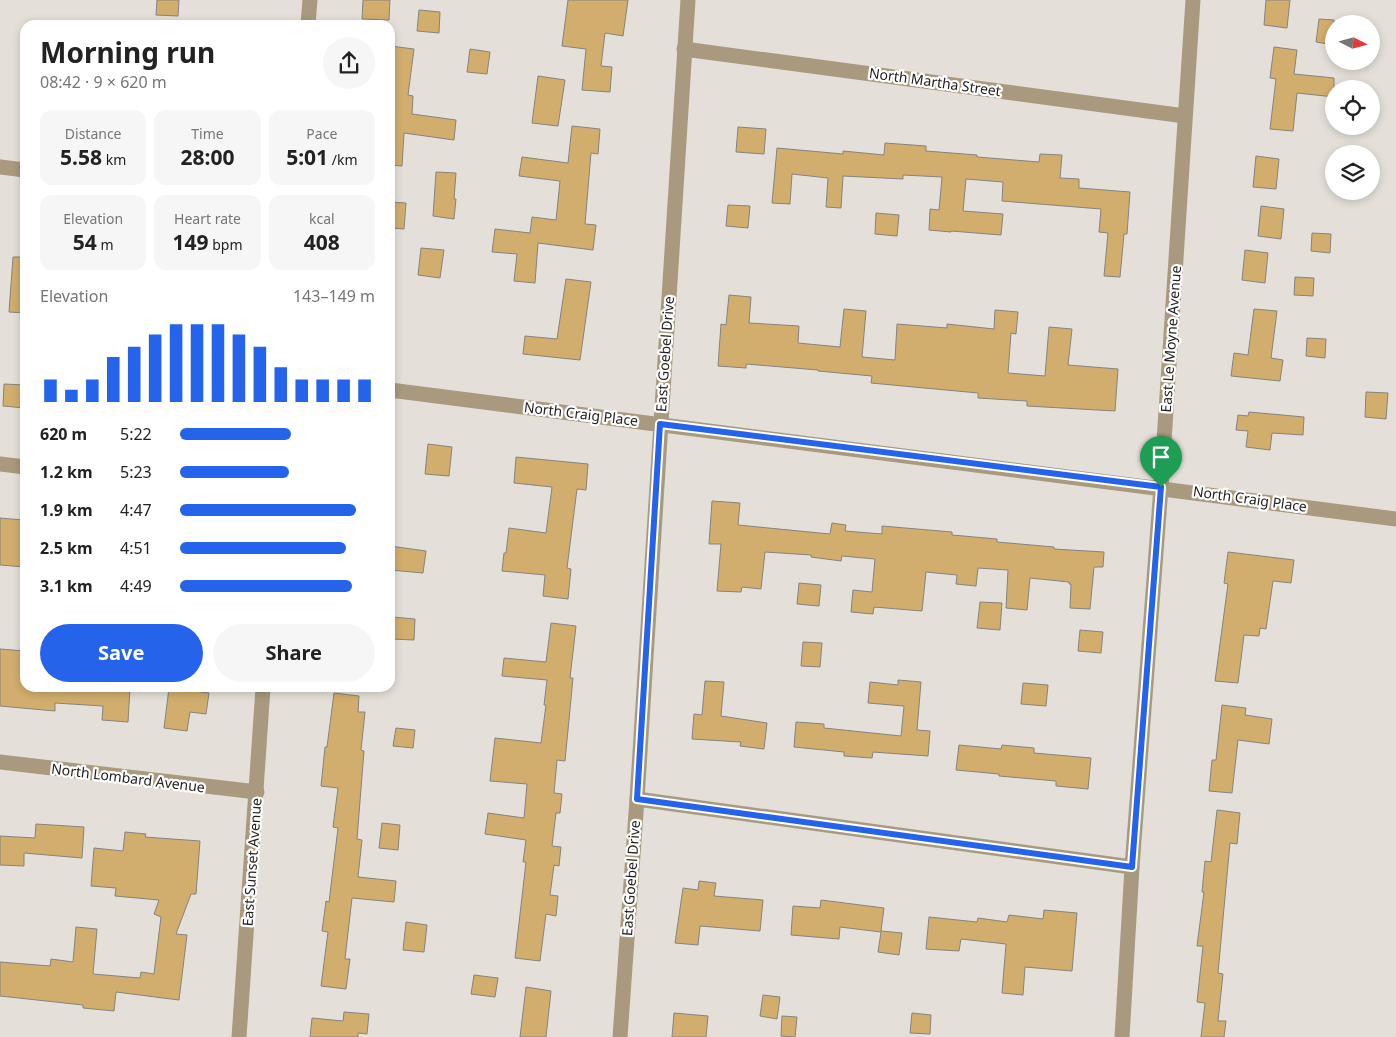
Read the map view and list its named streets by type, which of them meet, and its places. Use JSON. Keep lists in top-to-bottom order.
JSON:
{
  "streets": {
    "street": [
      "North Martha Street",
      "East Le Moyne Avenue",
      "East Goebel Drive",
      "North Craig Place",
      "North Lombard Avenue",
      "East Sunset Avenue"
    ]
  },
  "crossings": [
    ["North Martha Street", "East Le Moyne Avenue"],
    ["North Martha Street", "East Goebel Drive"],
    ["East Le Moyne Avenue", "North Craig Place"],
    ["East Goebel Drive", "North Craig Place"],
    ["North Lombard Avenue", "East Sunset Avenue"]
  ],
  "north": "right",
  "page": {
    "heading": ["Morning run", "08:42 · 9 × 620 m"],
    "stats": [
      ["Distance", "5.58 km"],
      ["Time", "28:00"],
      ["Pace", "5:01 /km"],
      ["Elevation", "54 m"],
      ["Heart rate", "149 bpm"],
      ["kcal", "408"]
    ],
    "chart": ["Elevation", "143–149 m"],
    "list": [
      {
        "name": "620 m",
        "note": "5:22"
      },
      {
        "name": "1.2 km",
        "note": "5:23"
      },
      {
        "name": "1.9 km",
        "note": "4:47"
      },
      {
        "name": "2.5 km",
        "note": "4:51"
      },
      {
        "name": "3.1 km",
        "note": "4:49"
      }
    ],
    "buttons": ["Save", "Share"]
  }
}
